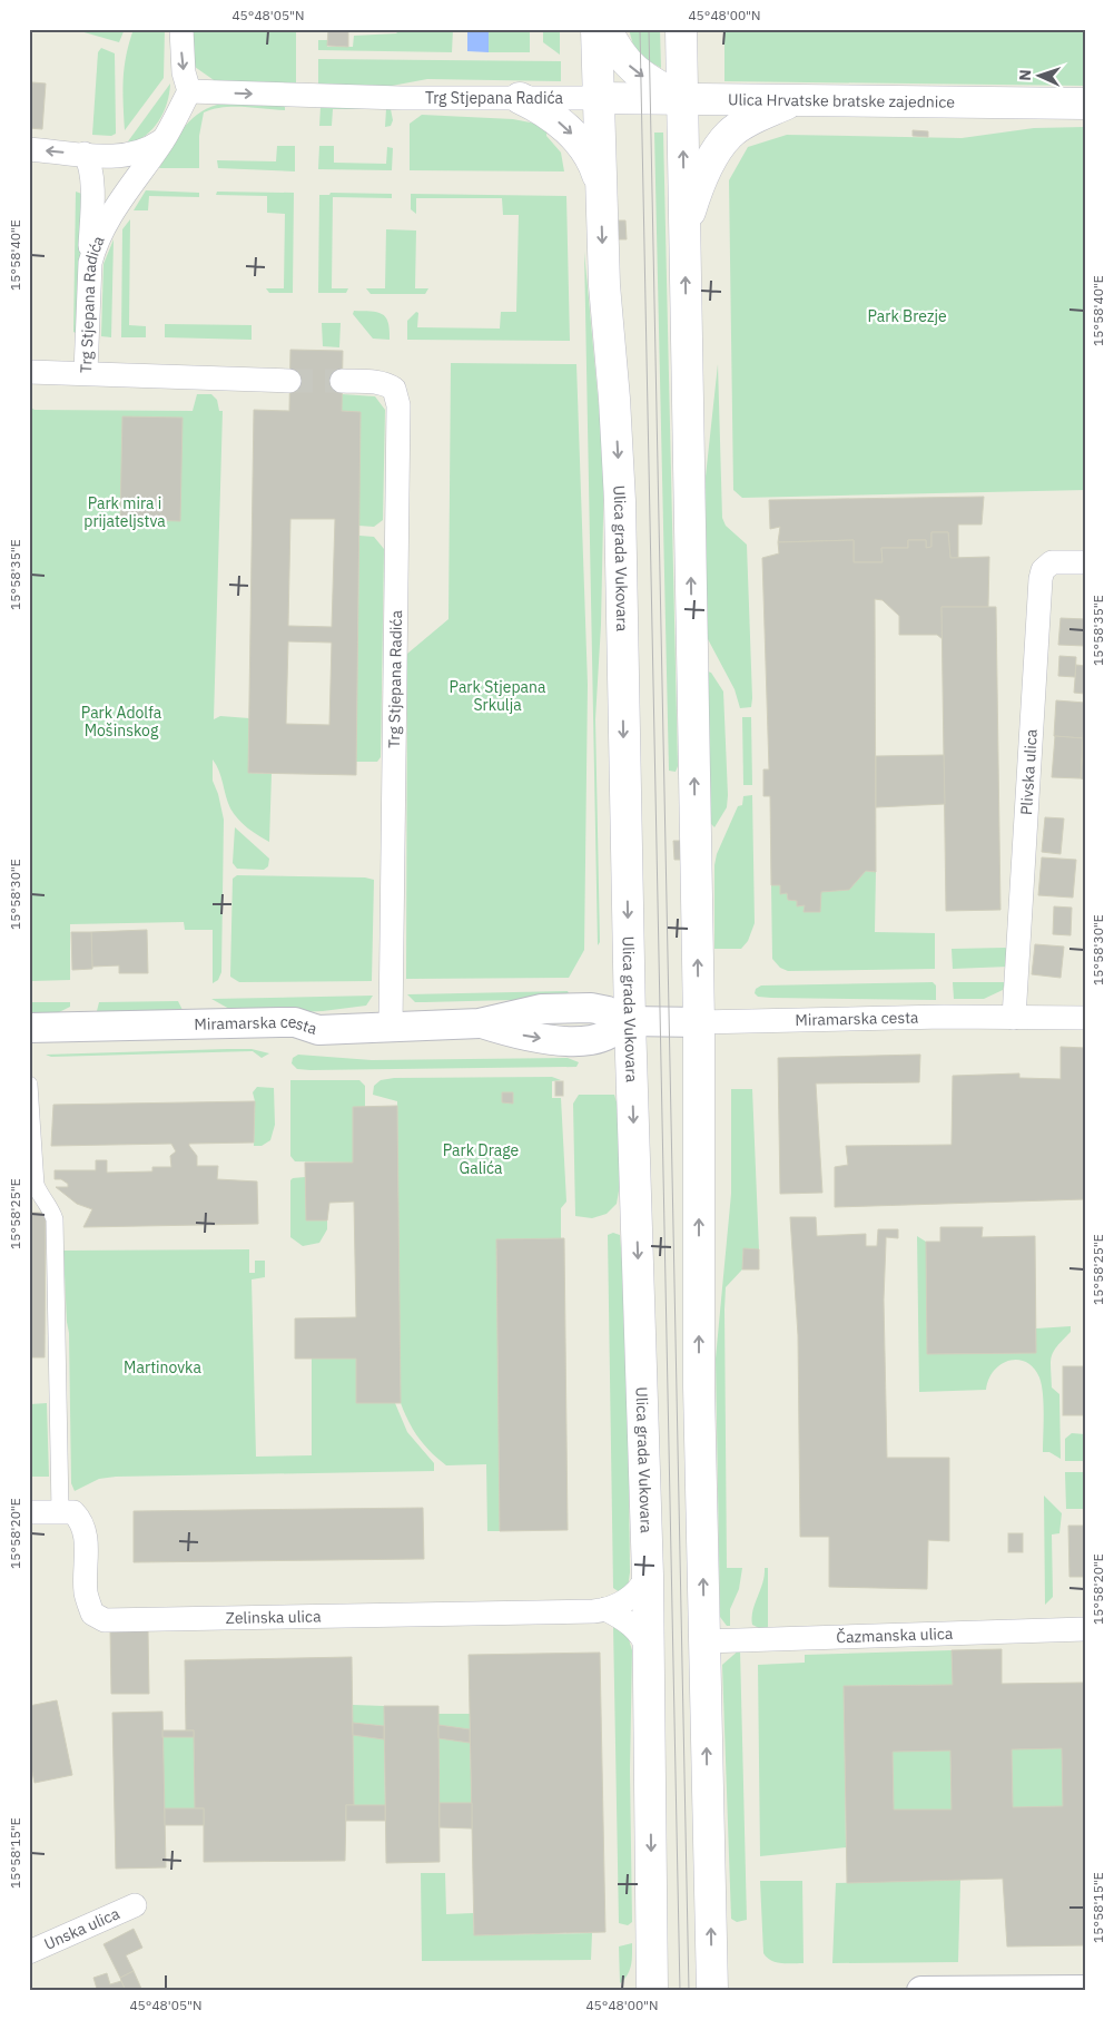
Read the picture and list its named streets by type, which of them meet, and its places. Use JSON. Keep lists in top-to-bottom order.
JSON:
{
  "streets": {
    "main road": ["Ulica Hrvatske bratske zajednice", "Ulica grada Vukovara"],
    "street": [
      "Trg Stjepana Radića",
      "Plivska ulica",
      "Miramarska cesta",
      "Zelinska ulica",
      "Čazmanska ulica",
      "Unska ulica"
    ]
  },
  "crossings": [
    ["Trg Stjepana Radića", "Ulica Hrvatske bratske zajednice"],
    ["Trg Stjepana Radića", "Ulica grada Vukovara"],
    ["Trg Stjepana Radića", "Miramarska cesta"],
    ["Ulica Hrvatske bratske zajednice", "Ulica grada Vukovara"],
    ["Ulica grada Vukovara", "Miramarska cesta"],
    ["Ulica grada Vukovara", "Zelinska ulica"],
    ["Plivska ulica", "Miramarska cesta"]
  ],
  "parks": [
    "Park Brezje",
    "Park mira i prijateljstva",
    "Park Stjepana Srkulja",
    "Park Adolfa Mošinskog",
    "Park Drage Galića",
    "Martinovka"
  ],
  "north": "left",
  "coordinates": [
    "45°48'05\"N",
    "45°48'00\"N",
    "15°58'40\"E",
    "15°58'35\"E",
    "15°58'30\"E",
    "15°58'25\"E",
    "15°58'20\"E",
    "15°58'15\"E"
  ]
}
